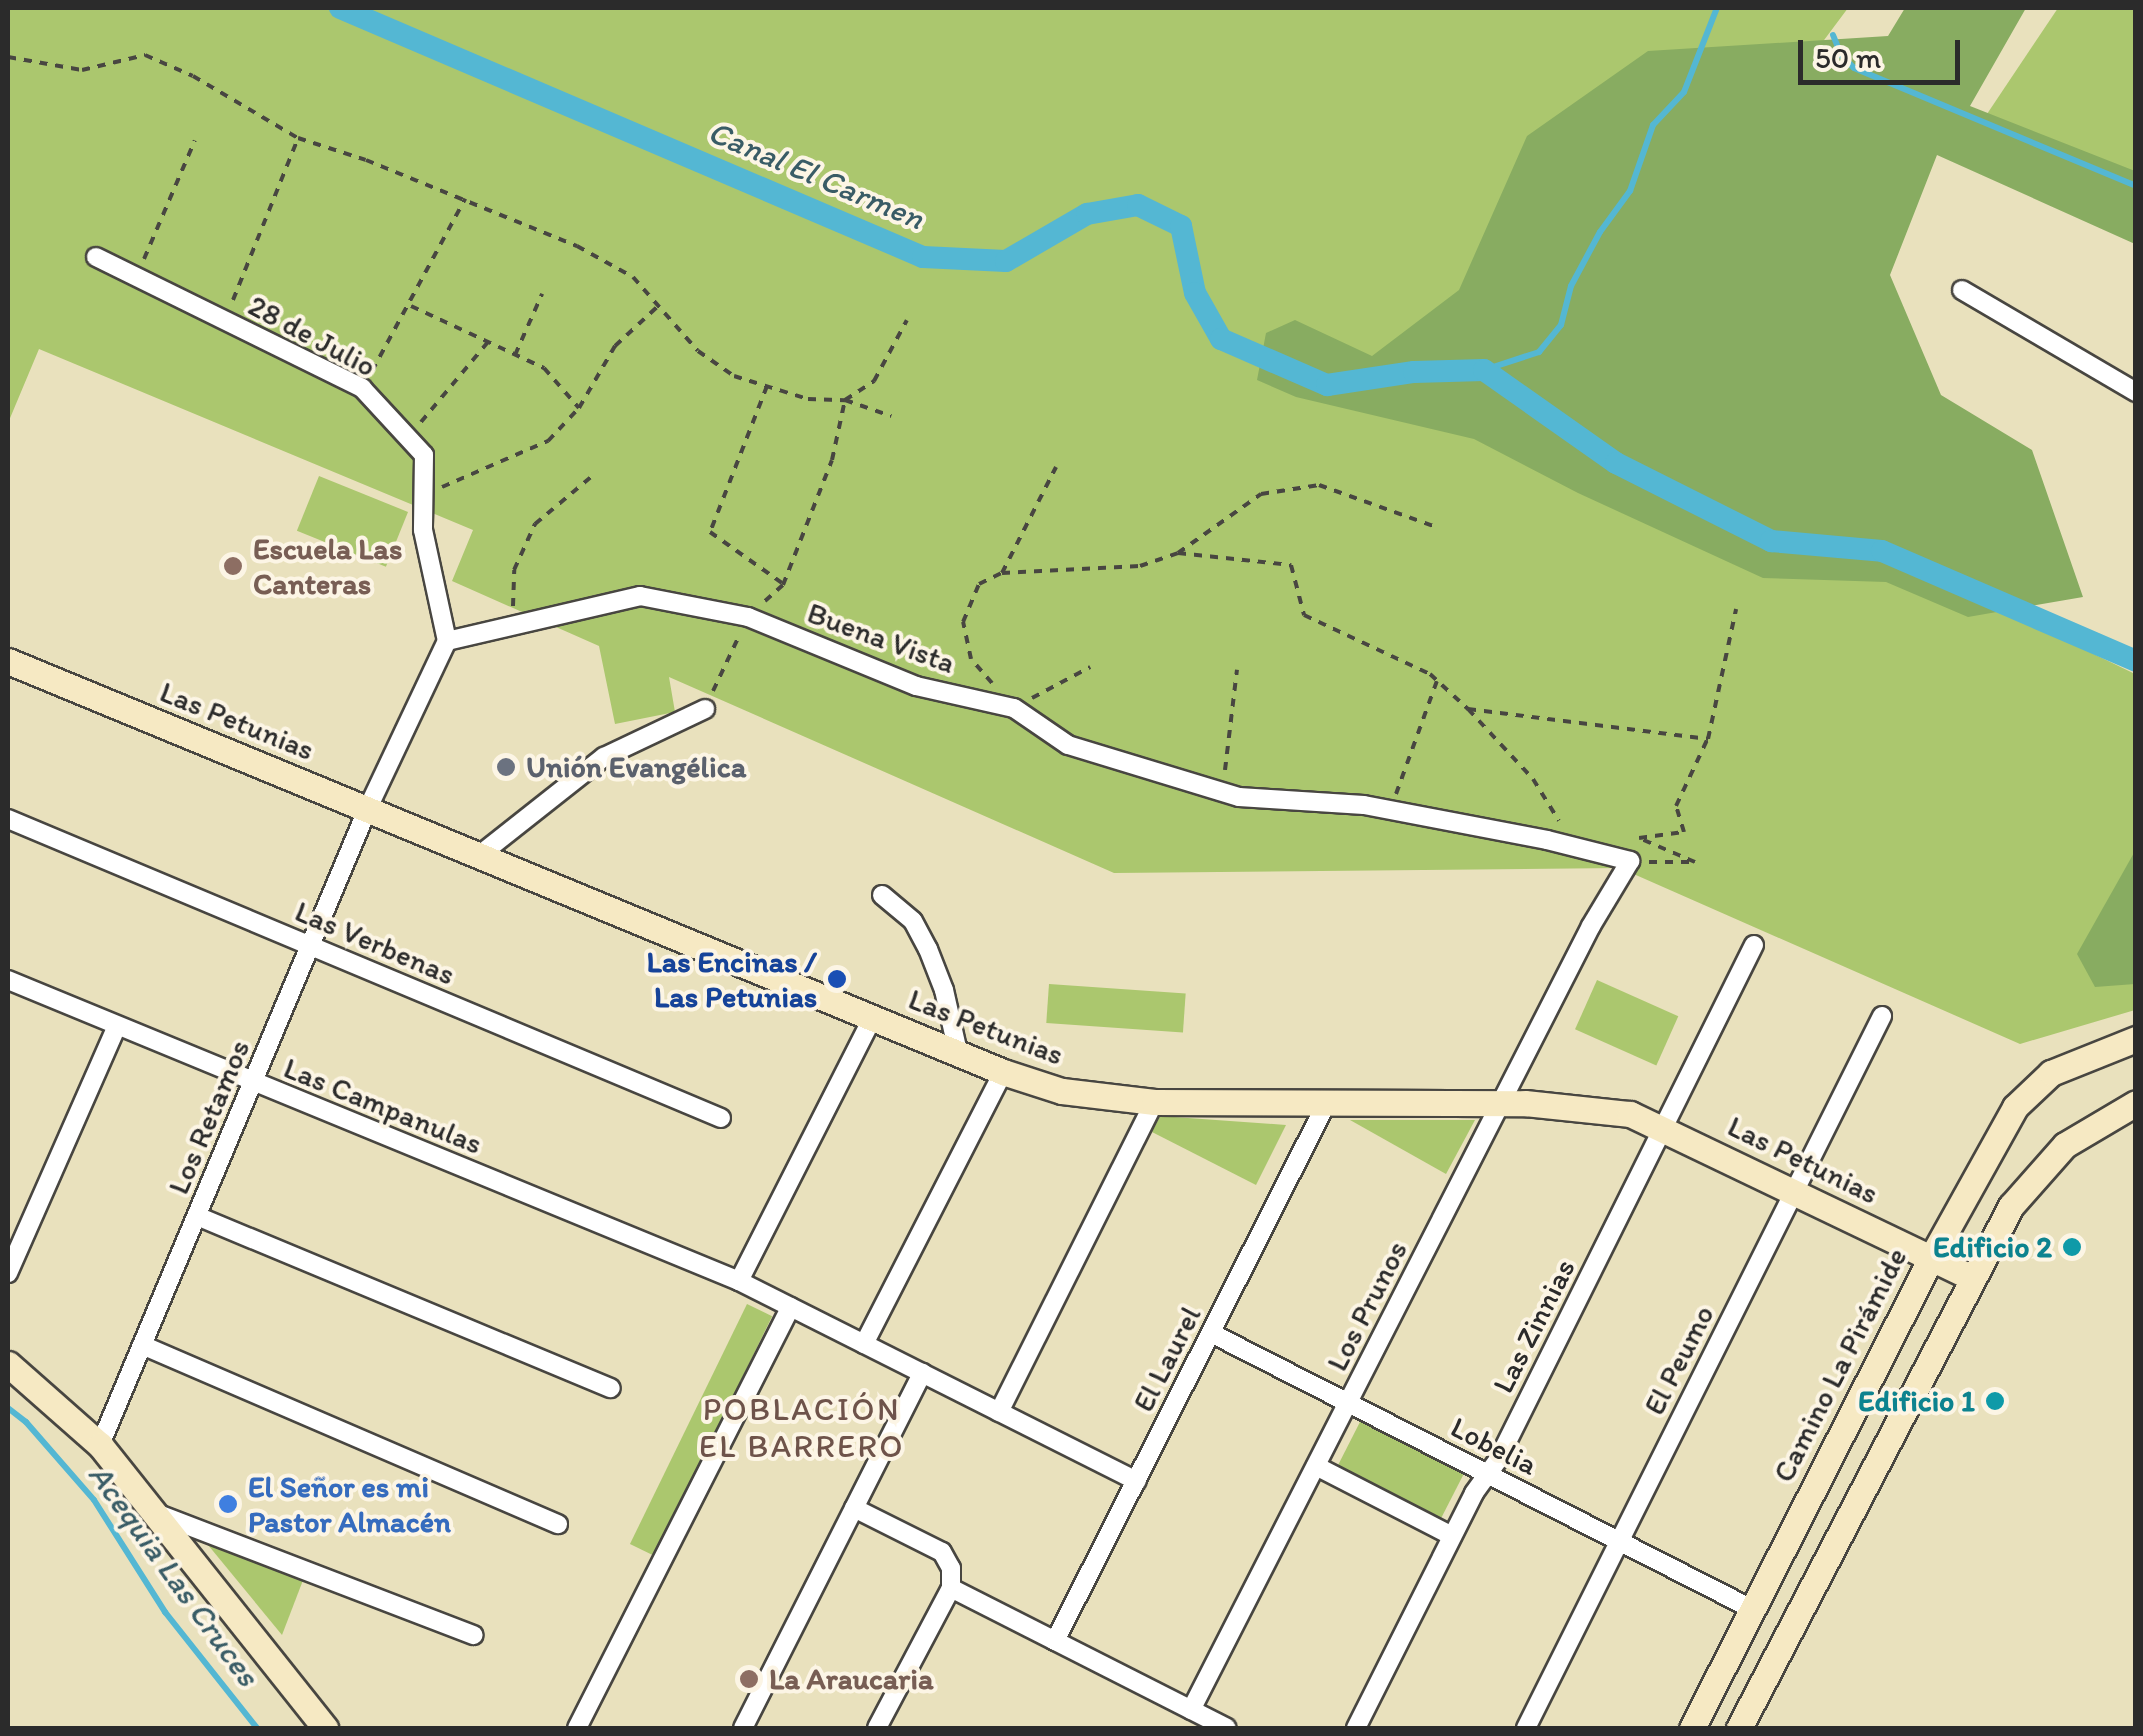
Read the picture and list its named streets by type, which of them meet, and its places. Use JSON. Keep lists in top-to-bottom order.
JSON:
{
  "streets": {
    "street": [
      "28 de Julio",
      "Buena Vista",
      "Las Petunias",
      "Las Verbenas",
      "Las Campanulas",
      "Los Retamos",
      "Los Prunos",
      "Las Zinnias",
      "El Laurel",
      "El Peumo",
      "Camino La Pirámide",
      "Lobelia"
    ]
  },
  "crossings": [
    ["28 de Julio", "Buena Vista"],
    ["Buena Vista", "Los Prunos"],
    ["Las Petunias", "Los Retamos"],
    ["Las Petunias", "Los Prunos"],
    ["Las Petunias", "Las Zinnias"],
    ["Las Petunias", "El Laurel"],
    ["Las Petunias", "El Peumo"],
    ["Las Petunias", "Camino La Pirámide"],
    ["Las Verbenas", "Los Retamos"],
    ["Las Campanulas", "Los Retamos"],
    ["Las Campanulas", "El Laurel"],
    ["Los Prunos", "Lobelia"],
    ["Las Zinnias", "Lobelia"],
    ["El Laurel", "Lobelia"],
    ["El Peumo", "Lobelia"],
    ["Camino La Pirámide", "Lobelia"]
  ],
  "districts": ["POBLACIÓN EL BARRERO"],
  "water": ["Canal El Carmen", "Acequia Las Cruces"],
  "places": [
    "Escuela Las Canteras",
    "Unión Evangélica",
    "Las Encinas / Las Petunias",
    "Edificio 2",
    "Edificio 1",
    "El Señor es mi Pastor Almacén",
    "La Araucaria"
  ],
  "scale_bar": "50 m"
}
